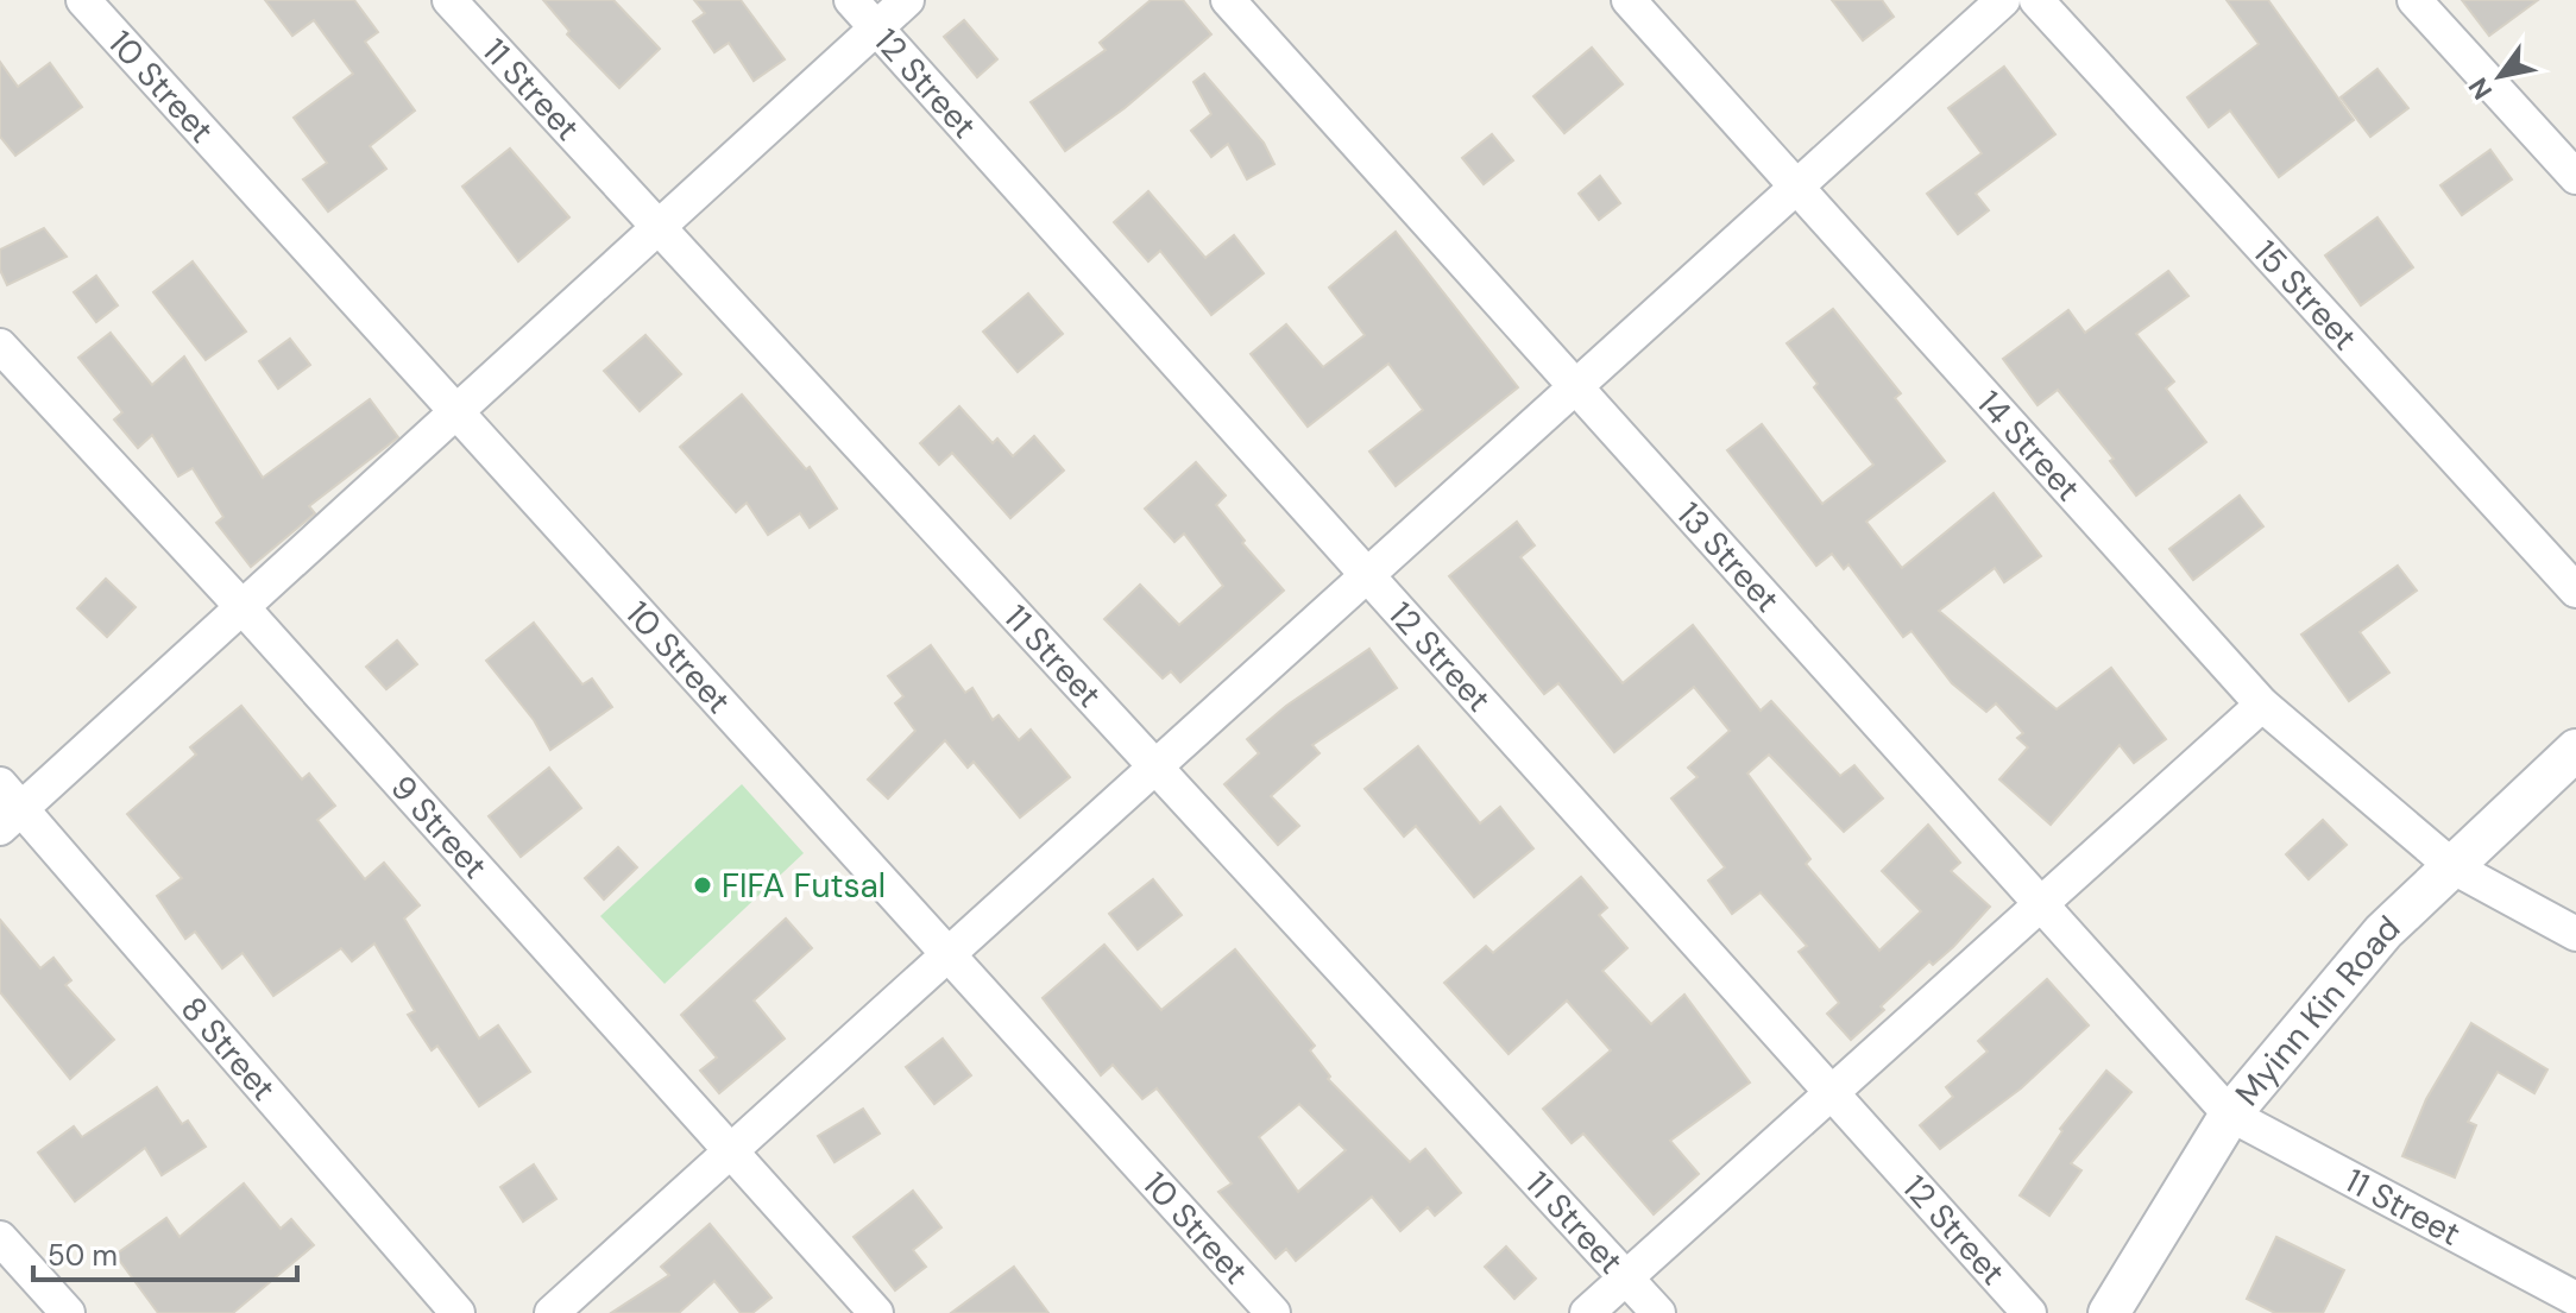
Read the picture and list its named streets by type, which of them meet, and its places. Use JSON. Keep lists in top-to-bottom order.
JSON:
{
  "streets": {
    "street": [
      "12 Street",
      "10 Street",
      "11 Street",
      "15 Street",
      "14 Street",
      "13 Street",
      "9 Street",
      "Myinn Kin Road",
      "8 Street"
    ]
  },
  "crossings": [
    ["11 Street", "13 Street"],
    ["11 Street", "Myinn Kin Road"],
    ["14 Street", "Myinn Kin Road"],
    ["13 Street", "Myinn Kin Road"]
  ],
  "places": ["FIFA Futsal"],
  "scale_bar": "50 m",
  "north": "bottom left"
}
